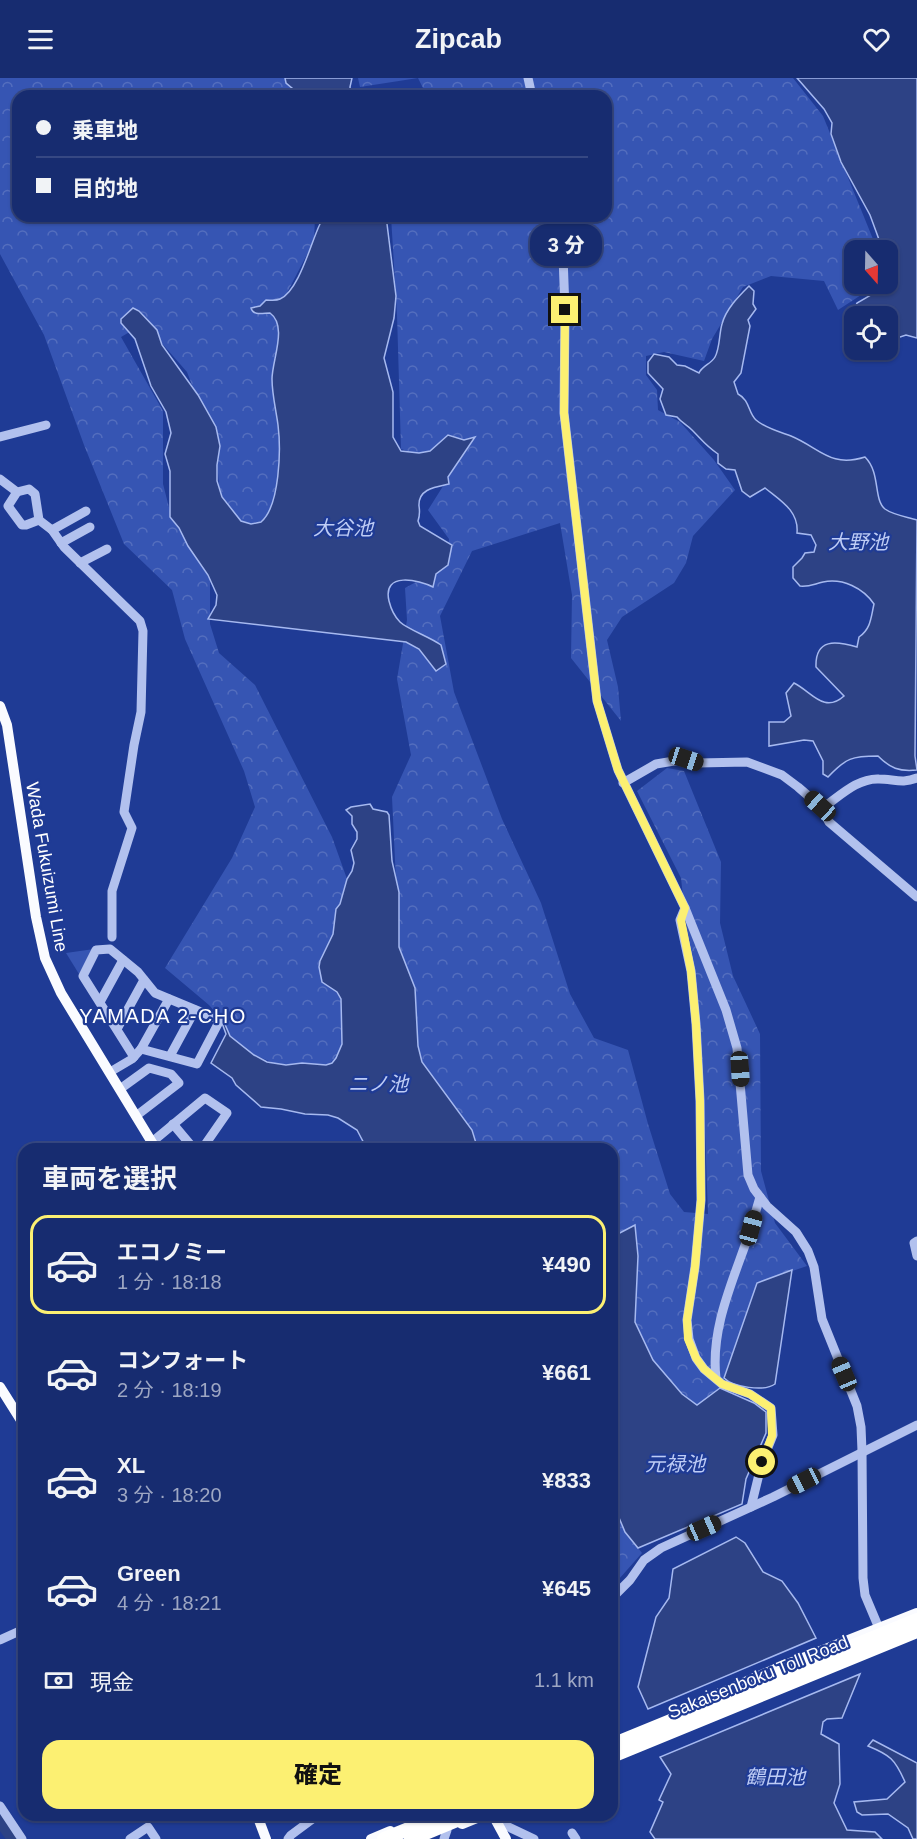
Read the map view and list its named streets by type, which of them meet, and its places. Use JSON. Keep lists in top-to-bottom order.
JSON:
{
  "streets": {
    "highway": ["Sakaisenboku Toll Road"],
    "main road": ["Wada Fukuizumi Line"]
  },
  "districts": ["YAMADA 2-CHO"],
  "water": [
    "大谷池",
    "大野池",
    "ニノ池",
    "元禄池",
    "鶴田池"
  ],
  "north": "bottom",
  "page": {
    "header": "Zipcab",
    "banner": ["乗車地", "目的地"],
    "bubble": "3 分",
    "heading": "車両を選択",
    "list": [
      {
        "name": "エコノミー",
        "note": "1 分 · 18:18",
        "value": "¥490"
      },
      {
        "name": "コンフォート",
        "note": "2 分 · 18:19",
        "value": "¥661"
      },
      {
        "name": "XL",
        "note": "3 分 · 18:20",
        "value": "¥833"
      },
      {
        "name": "Green",
        "note": "4 分 · 18:21",
        "value": "¥645"
      }
    ],
    "pay": ["現金", "1.1 km"],
    "buttons": "確定"
  }
}
